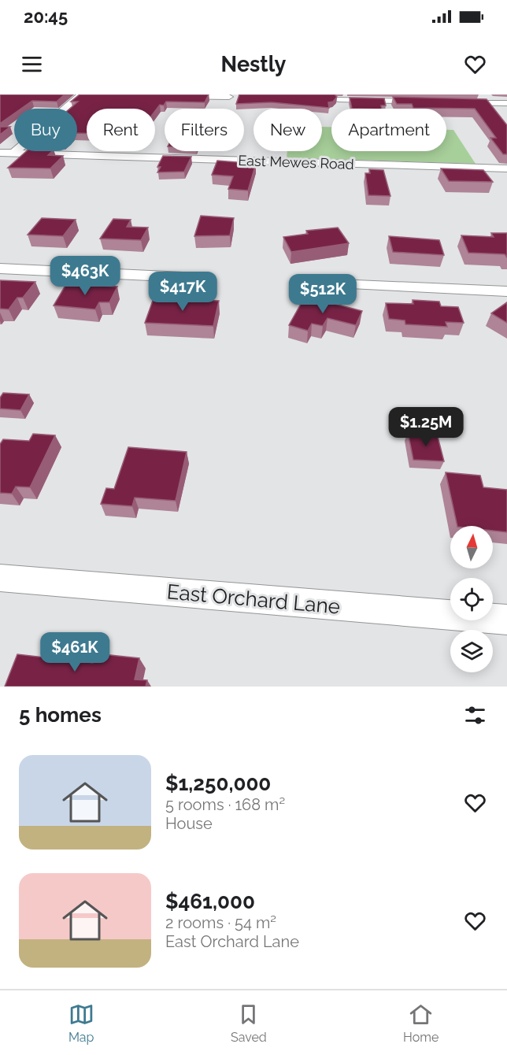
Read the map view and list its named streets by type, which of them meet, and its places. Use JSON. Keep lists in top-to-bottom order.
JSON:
{
  "streets": {
    "street": ["East Mewes Road", "East Orchard Lane"]
  },
  "north": "top",
  "page": {
    "status": "20:45",
    "header": "Nestly",
    "chip": [
      "Buy",
      "Rent",
      "Filters",
      "New",
      "Apartment"
    ],
    "price": [
      "$463K",
      "$417K",
      "$512K",
      "$1.25M",
      "$461K"
    ],
    "heading": "5 homes",
    "list": [
      {
        "name": "$1,250,000",
        "note": "5 rooms · 168 m² · House"
      },
      {
        "name": "$461,000",
        "note": "2 rooms · 54 m² · East Orchard Lane"
      }
    ],
    "tabs": ["Map", "Saved", "Home"]
  }
}
